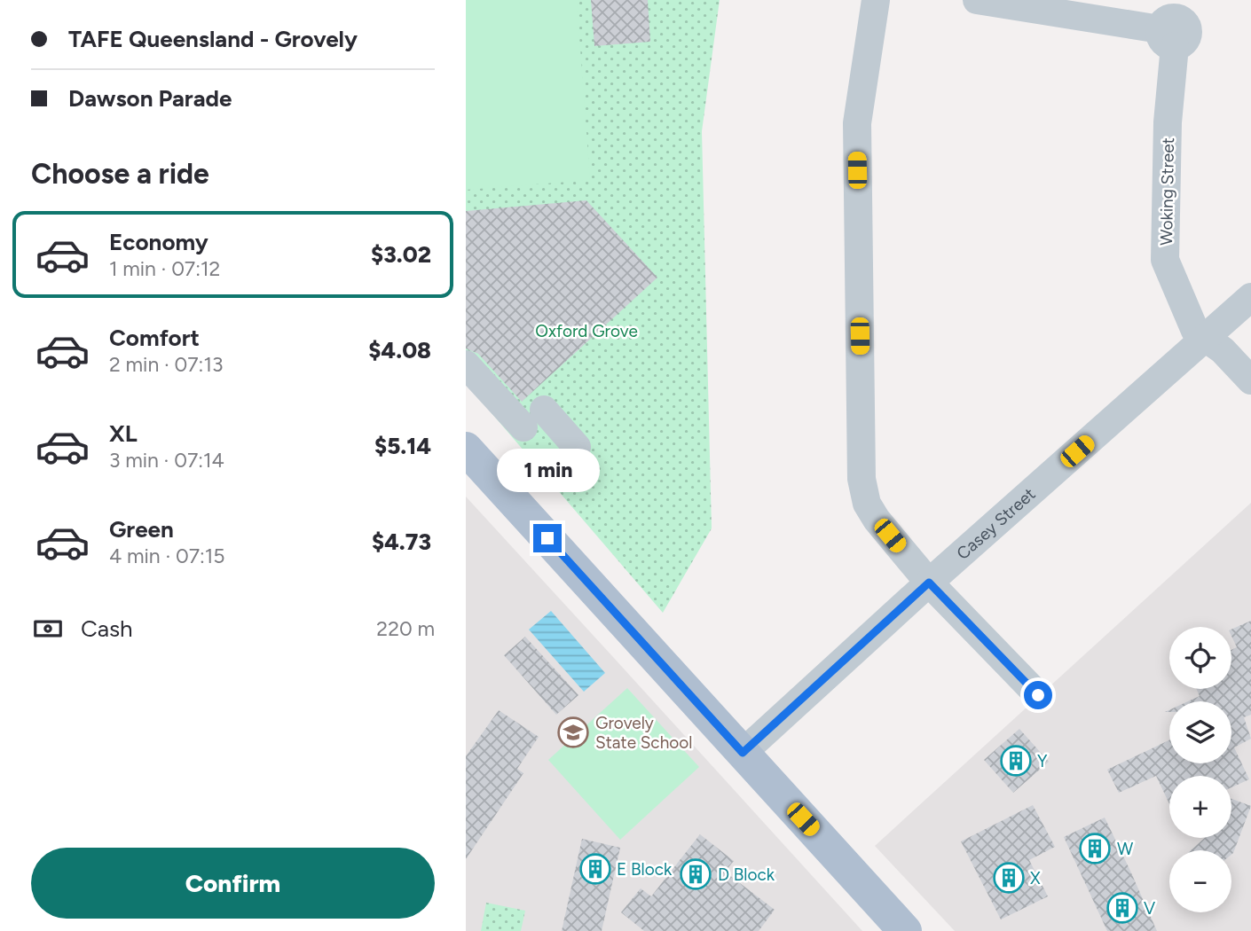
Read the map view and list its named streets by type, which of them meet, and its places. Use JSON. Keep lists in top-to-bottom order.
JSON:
{
  "streets": {
    "street": ["Woking Street", "Casey Street"]
  },
  "crossings": [
    ["Woking Street", "Casey Street"]
  ],
  "parks": ["Oxford Grove"],
  "places": {
    "school or university": ["Grovely State School"],
    "building": [
      "Y",
      "W",
      "E Block",
      "D Block",
      "X",
      "V"
    ]
  },
  "page": {
    "banner": ["TAFE Queensland - Grovely", "Dawson Parade"],
    "heading": "Choose a ride",
    "list": [
      {
        "name": "Economy",
        "note": "1 min · 07:12",
        "value": "$3.02"
      },
      {
        "name": "Comfort",
        "note": "2 min · 07:13",
        "value": "$4.08"
      },
      {
        "name": "XL",
        "note": "3 min · 07:14",
        "value": "$5.14"
      },
      {
        "name": "Green",
        "note": "4 min · 07:15",
        "value": "$4.73"
      }
    ],
    "bubble": "1 min",
    "pay": ["Cash", "220 m"],
    "map_buttons": ["+", "−"],
    "buttons": "Confirm"
  }
}
